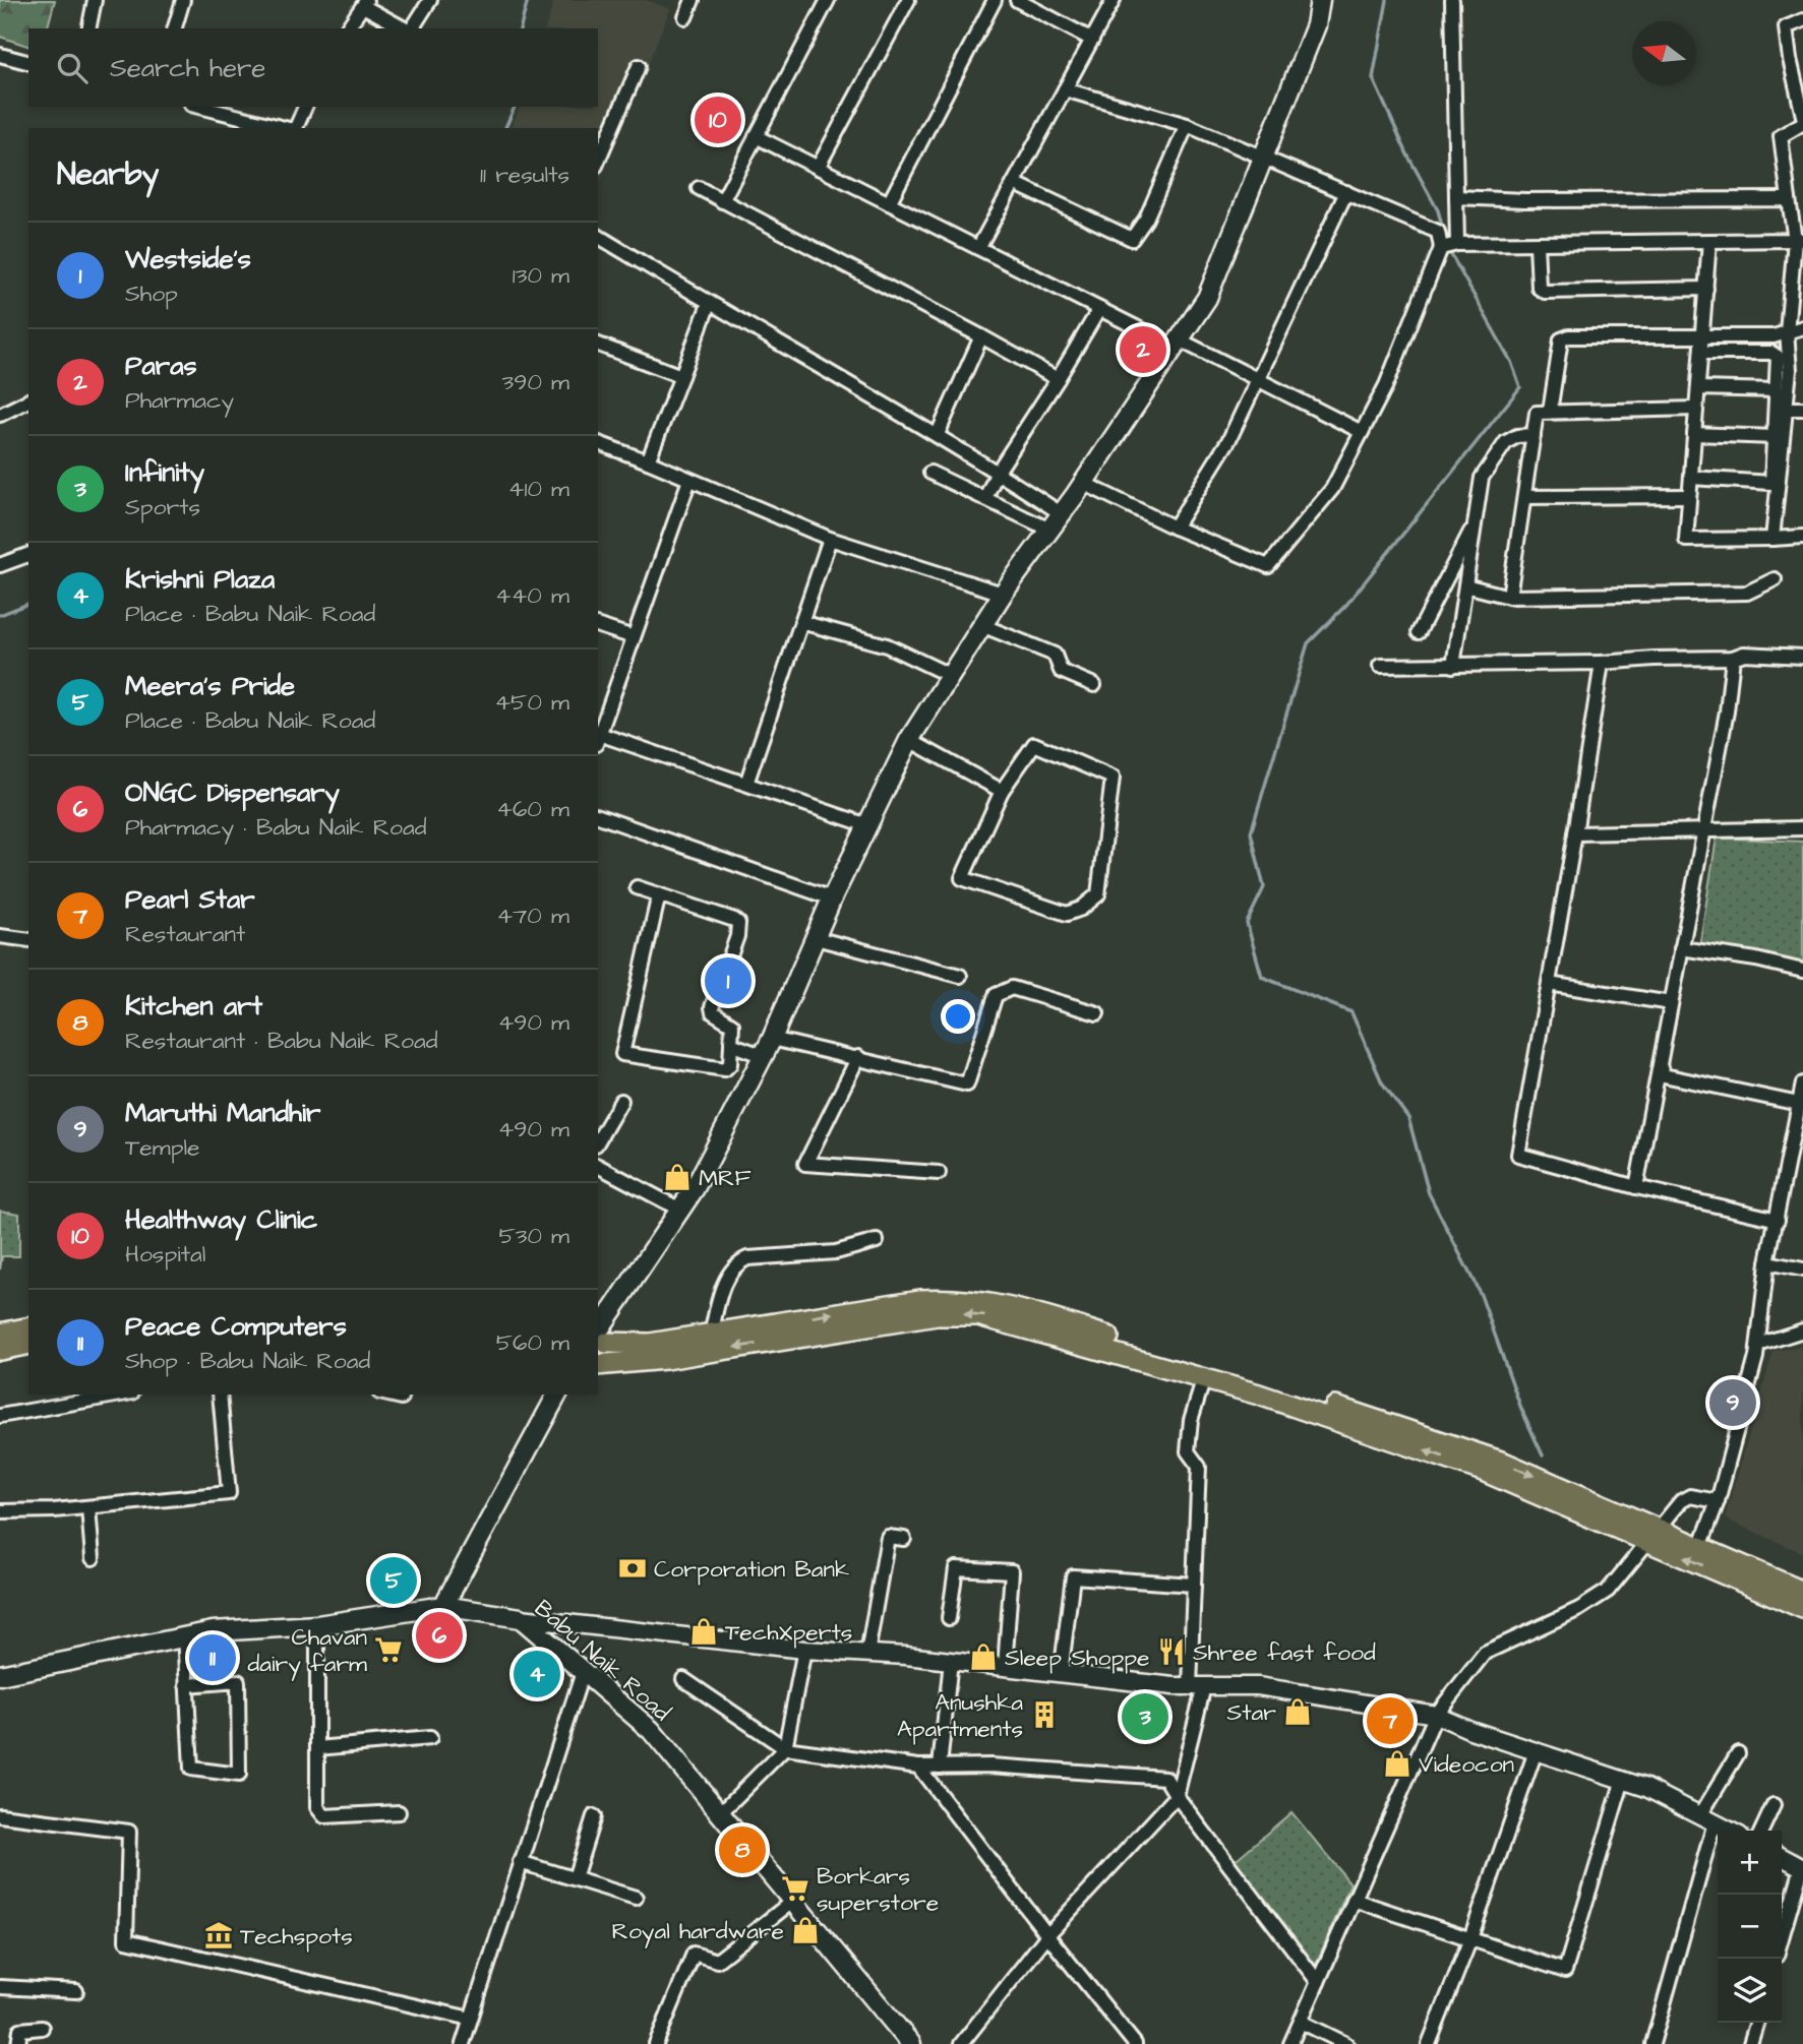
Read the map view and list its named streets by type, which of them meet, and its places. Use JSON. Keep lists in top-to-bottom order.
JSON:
{
  "streets": {
    "main road": ["Babu Naik Road"]
  },
  "places": {
    "shop": [
      "MRF",
      "TechXperts",
      "Sleep Shoppe",
      "Star",
      "Videocon",
      "Royal hardware"
    ],
    "bank": ["Corporation Bank"],
    "supermarket": ["Chavan dairy farm", "Borkars superstore"],
    "restaurant": ["Shree fast food"],
    "building": ["Anushka Apartments"],
    "museum": ["Techspots"]
  },
  "north": "left",
  "page": {
    "search": "Search here",
    "pins": [
      "10",
      "2",
      "1",
      "9",
      "5",
      "6",
      "11",
      "4",
      "3",
      "7",
      "8"
    ],
    "heading": ["Nearby", "11 results"],
    "list": [
      {
        "mark": "1",
        "name": "Westside's",
        "note": "Shop",
        "value": "130 m"
      },
      {
        "mark": "2",
        "name": "Paras",
        "note": "Pharmacy",
        "value": "390 m"
      },
      {
        "mark": "3",
        "name": "Infinity",
        "note": "Sports",
        "value": "410 m"
      },
      {
        "mark": "4",
        "name": "Krishni Plaza",
        "note": "Place · Babu Naik Road",
        "value": "440 m"
      },
      {
        "mark": "5",
        "name": "Meera's Pride",
        "note": "Place · Babu Naik Road",
        "value": "450 m"
      },
      {
        "mark": "6",
        "name": "ONGC Dispensary",
        "note": "Pharmacy · Babu Naik Road",
        "value": "460 m"
      },
      {
        "mark": "7",
        "name": "Pearl Star",
        "note": "Restaurant",
        "value": "470 m"
      },
      {
        "mark": "8",
        "name": "Kitchen art",
        "note": "Restaurant · Babu Naik Road",
        "value": "490 m"
      },
      {
        "mark": "9",
        "name": "Maruthi Mandhir",
        "note": "Temple",
        "value": "490 m"
      },
      {
        "mark": "10",
        "name": "Healthway Clinic",
        "note": "Hospital",
        "value": "530 m"
      },
      {
        "mark": "11",
        "name": "Peace Computers",
        "note": "Shop · Babu Naik Road",
        "value": "560 m"
      }
    ],
    "map_buttons": ["+", "−"]
  }
}
